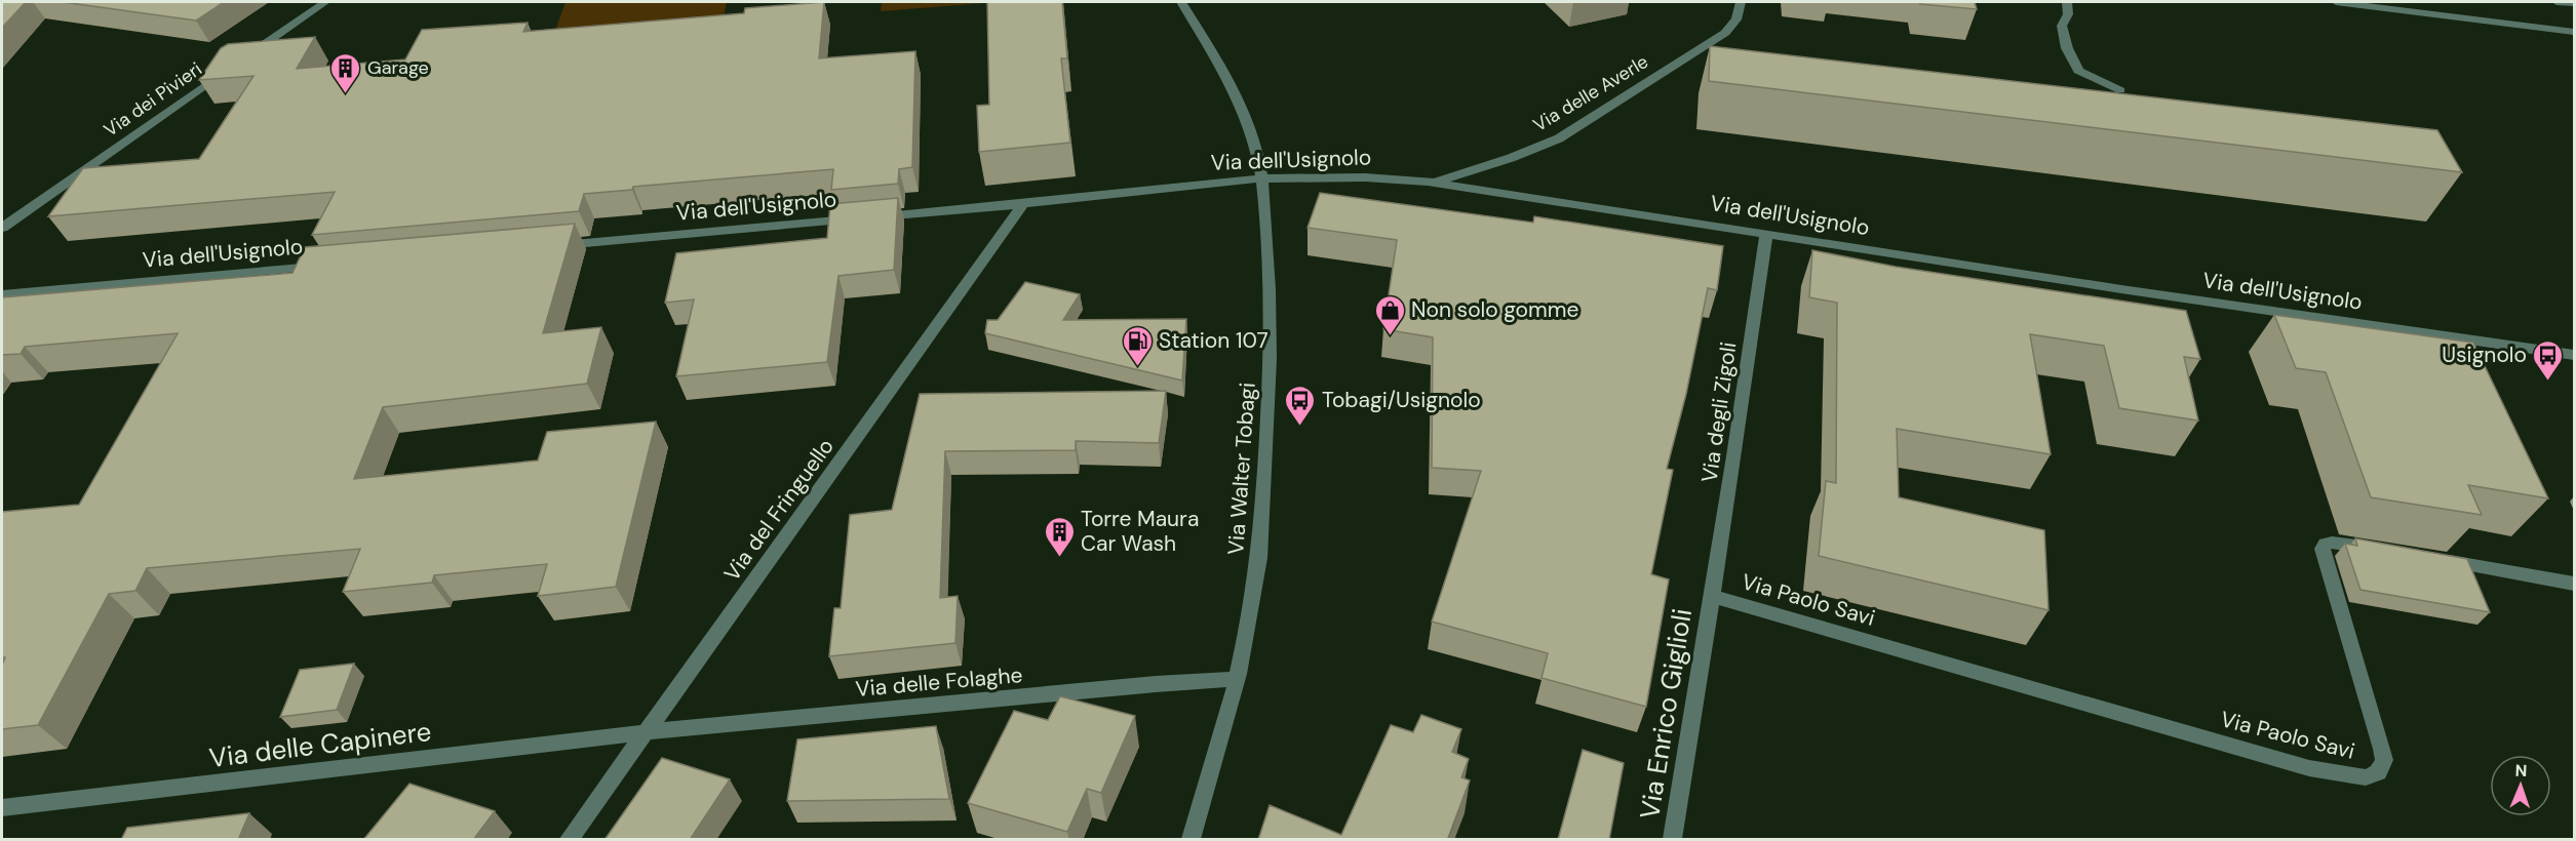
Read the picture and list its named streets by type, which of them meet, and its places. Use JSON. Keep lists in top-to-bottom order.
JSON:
{
  "streets": {
    "street": [
      "Via delle Averle",
      "Via dei Pivieri",
      "Via dell'Usignolo",
      "Via degli Zigoli",
      "Via Walter Tobagi",
      "Via del Fringuello",
      "Via Paolo Savi",
      "Via delle Folaghe",
      "Via Enrico Giglioli",
      "Via delle Capinere"
    ]
  },
  "crossings": [
    ["Via delle Averle", "Via dell'Usignolo"],
    ["Via dell'Usignolo", "Via degli Zigoli"],
    ["Via dell'Usignolo", "Via Walter Tobagi"],
    ["Via dell'Usignolo", "Via del Fringuello"],
    ["Via degli Zigoli", "Via Paolo Savi"],
    ["Via degli Zigoli", "Via Enrico Giglioli"],
    ["Via Walter Tobagi", "Via delle Folaghe"],
    ["Via del Fringuello", "Via delle Folaghe"],
    ["Via del Fringuello", "Via delle Capinere"],
    ["Via Paolo Savi", "Via Enrico Giglioli"],
    ["Via delle Folaghe", "Via delle Capinere"]
  ],
  "places": {
    "building": ["Garage", "Torre Maura Car Wash"],
    "shop": ["Non solo gomme"],
    "fuel station": ["Station 107"],
    "bus stop": ["Usignolo", "Tobagi/Usignolo"]
  },
  "north": "top"
}
